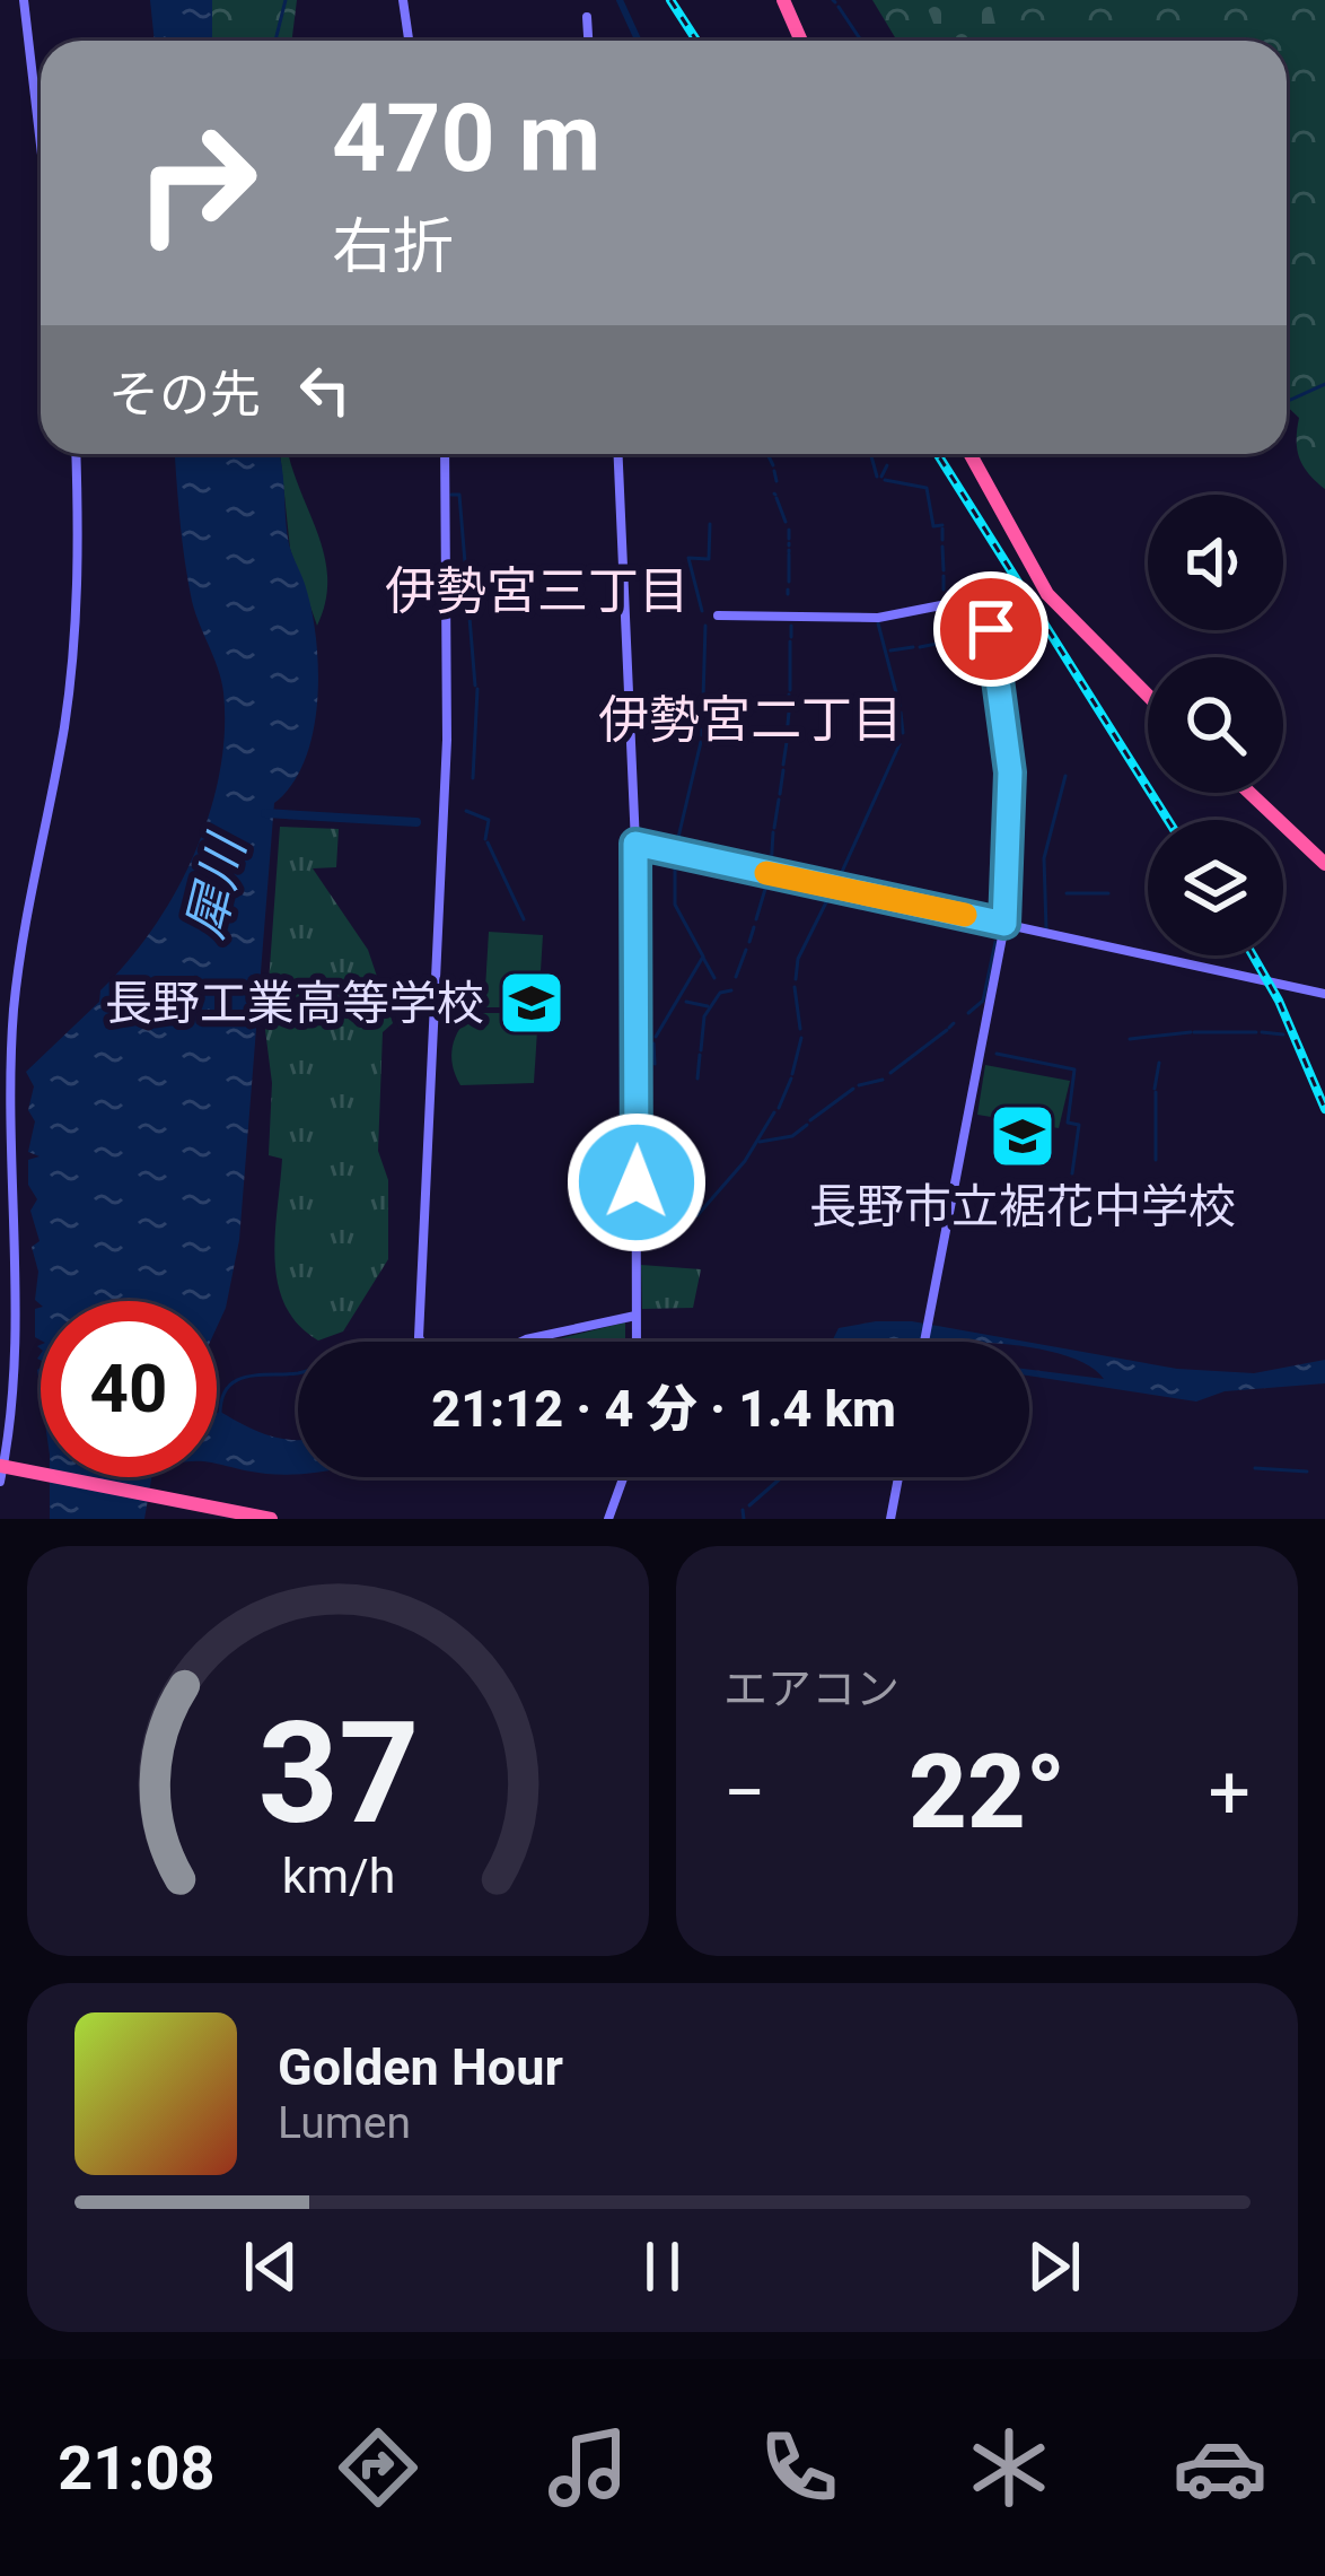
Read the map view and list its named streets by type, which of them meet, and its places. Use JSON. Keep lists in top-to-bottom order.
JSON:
{
  "districts": ["伊勢宮三丁目", "伊勢宮二丁目"],
  "water": ["犀川"],
  "places": {
    "school or university": ["長野工業高等学校", "長野市立裾花中学校"]
  },
  "page": {
    "turn": ["470 m", "右折"],
    "then": "その先",
    "limit": "40",
    "trip": "21:12 · 4 分 · 1.4 km",
    "tile": "エアコン",
    "heat": ["−", "22°", "+"],
    "song": ["Golden Hour", "Lumen"],
    "tabs": "21:08",
    "gauge": ["37", "km/h"]
  }
}
